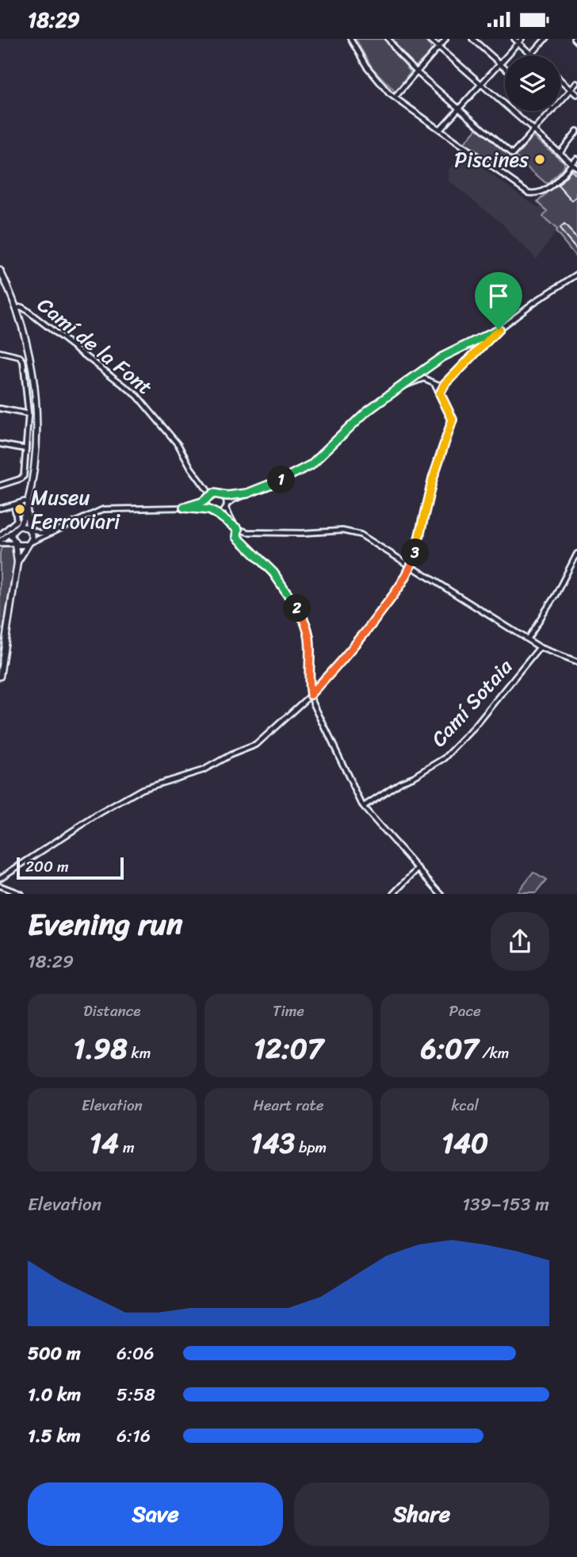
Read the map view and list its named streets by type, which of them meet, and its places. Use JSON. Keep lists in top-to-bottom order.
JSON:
{
  "streets": {
    "street": ["Camí de la Font", "Camí Sotaia"]
  },
  "places": ["Piscines", "Museu Ferroviari"],
  "scale_bar": "200 m",
  "page": {
    "status": "18:29",
    "pins": ["1", "3", "2"],
    "scale": "200 m",
    "heading": ["Evening run", "18:29"],
    "stats": [
      ["Distance", "1.98 km"],
      ["Time", "12:07"],
      ["Pace", "6:07 /km"],
      ["Elevation", "14 m"],
      ["Heart rate", "143 bpm"],
      ["kcal", "140"]
    ],
    "chart": ["Elevation", "139–153 m"],
    "list": [
      {
        "name": "500 m",
        "note": "6:06"
      },
      {
        "name": "1.0 km",
        "note": "5:58"
      },
      {
        "name": "1.5 km",
        "note": "6:16"
      }
    ],
    "buttons": ["Save", "Share"]
  }
}
